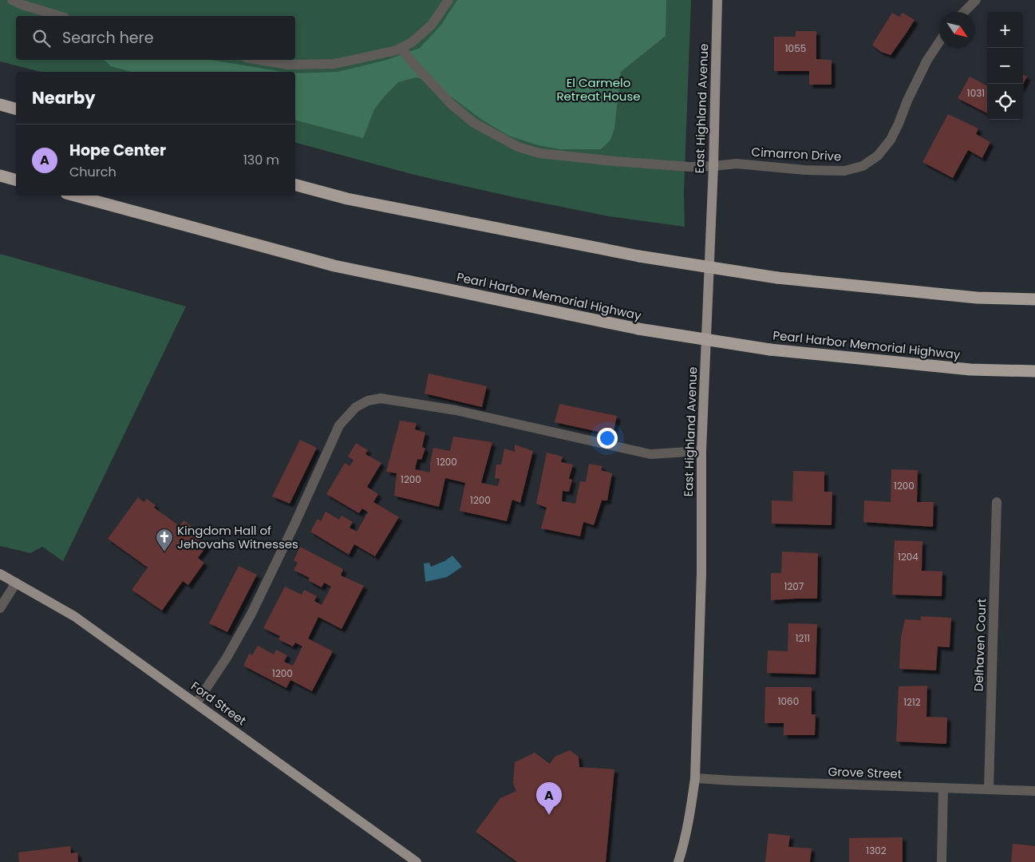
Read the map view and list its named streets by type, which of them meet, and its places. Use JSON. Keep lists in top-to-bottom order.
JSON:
{
  "streets": {
    "highway": ["Pearl Harbor Memorial Highway"],
    "main road": ["East Highland Avenue", "Ford Street"],
    "street": ["Cimarron Drive", "Delhaven Court", "Grove Street"]
  },
  "crossings": [
    ["East Highland Avenue", "Cimarron Drive"],
    ["East Highland Avenue", "Grove Street"],
    ["Delhaven Court", "Grove Street"]
  ],
  "parks": ["El Carmelo Retreat House"],
  "places": {
    "church": ["Kingdom Hall of Jehovahs Witnesses"]
  },
  "house_numbers": [
    "1055",
    "1031",
    "1200",
    "1200",
    "1200",
    "1200",
    "1204",
    "1207",
    "1211",
    "1200",
    "1060",
    "1212",
    "1302"
  ],
  "north": "bottom right",
  "page": {
    "map_buttons": ["+", "−"],
    "search": "Search here",
    "heading": "Nearby",
    "list": [
      {
        "mark": "A",
        "name": "Hope Center",
        "note": "Church",
        "value": "130 m"
      }
    ],
    "pins": "A"
  }
}
